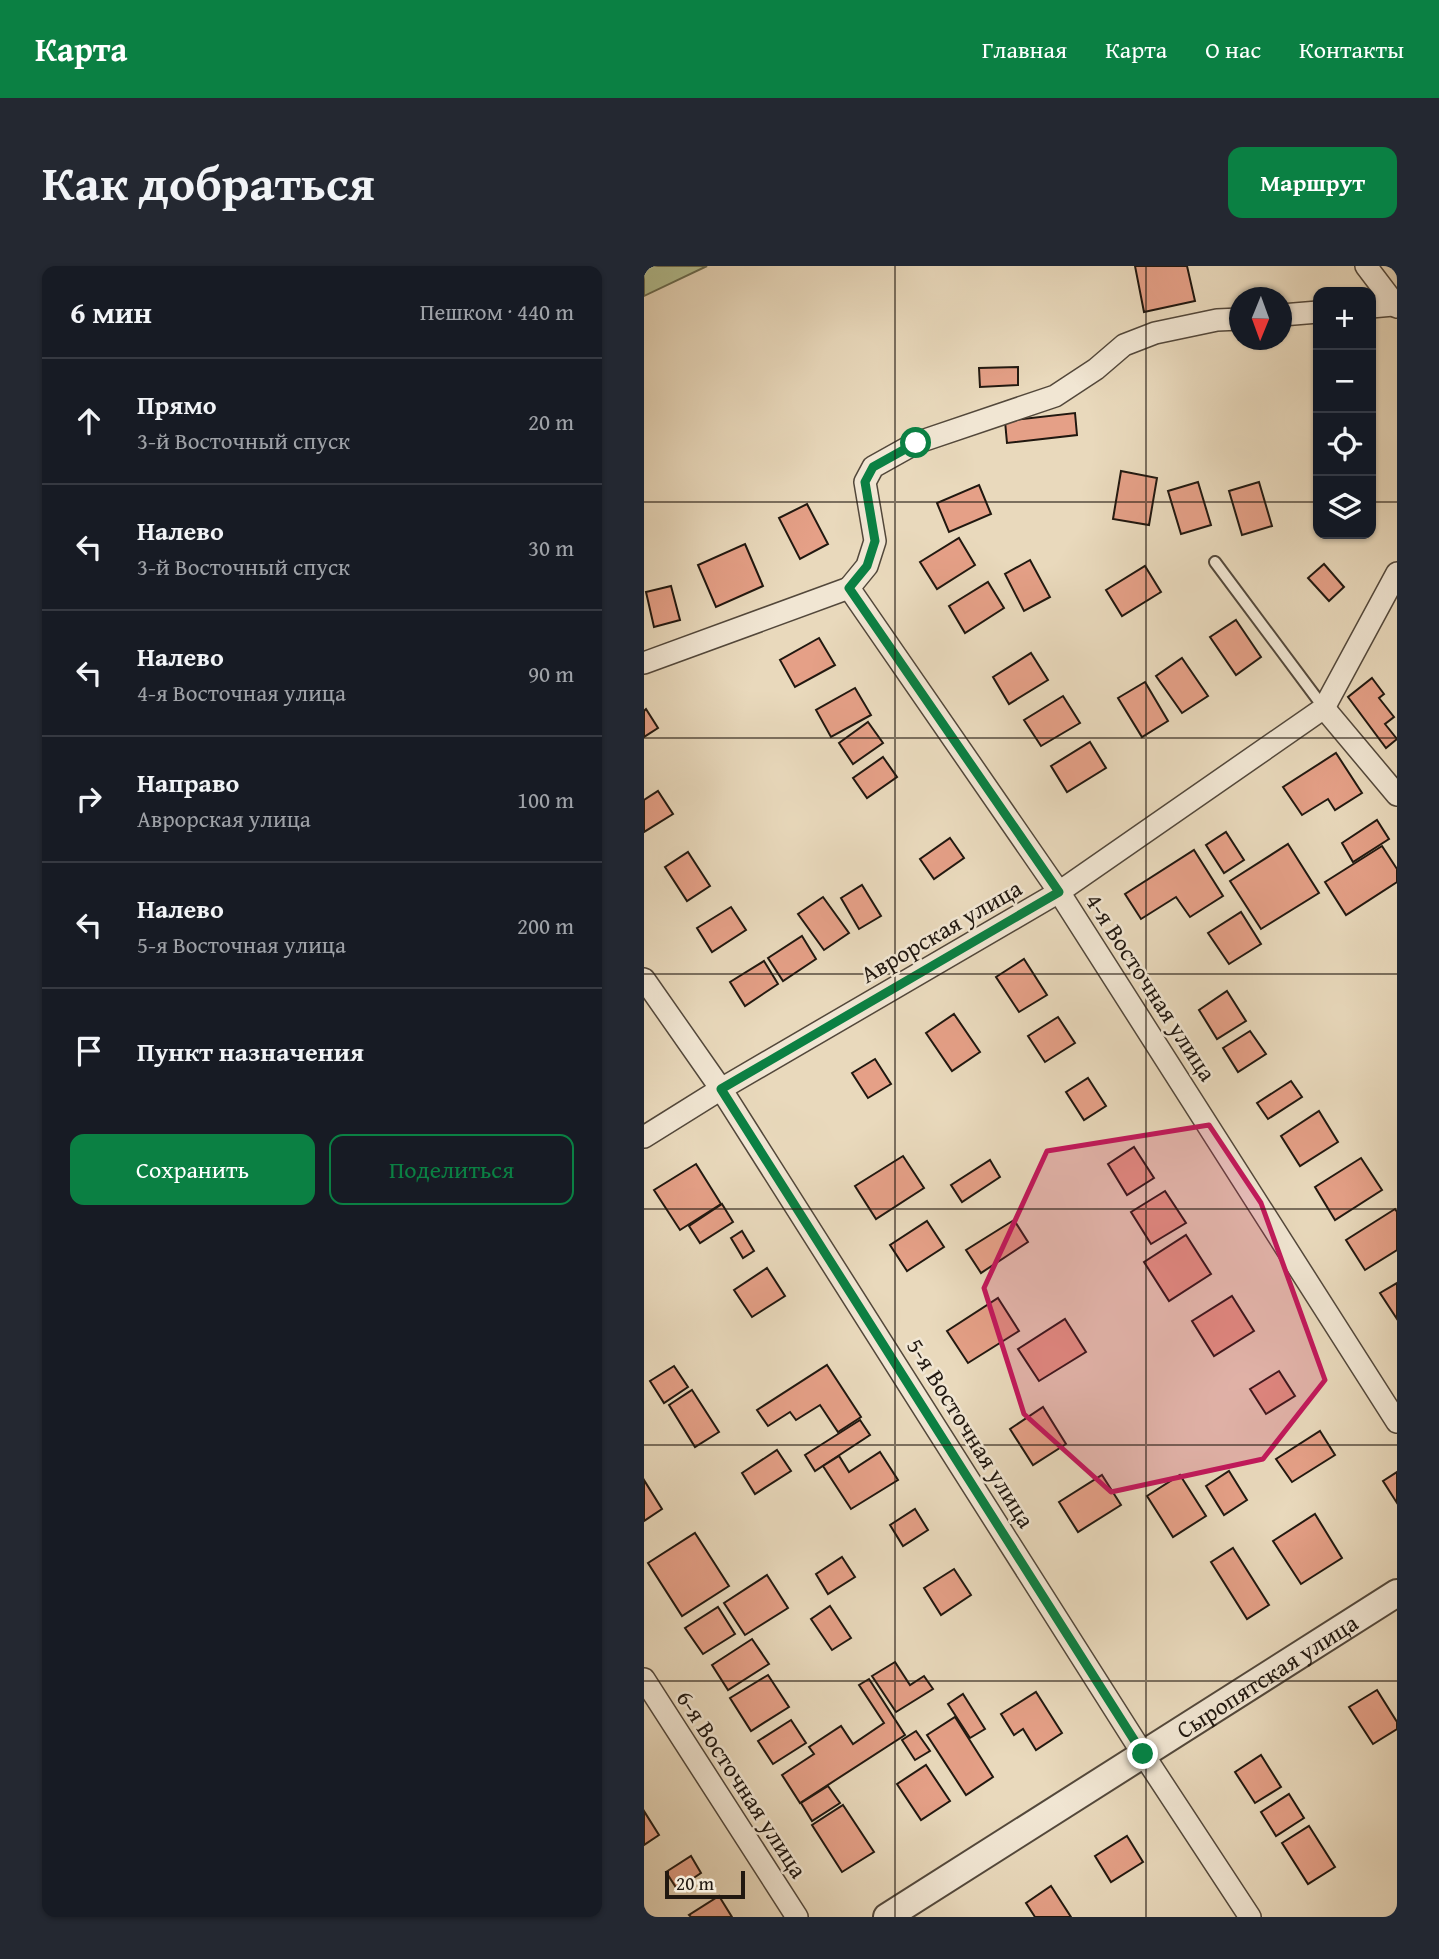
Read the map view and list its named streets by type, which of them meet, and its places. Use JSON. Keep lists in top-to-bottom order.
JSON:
{
  "streets": {
    "street": [
      "Аврорская улица",
      "4-я Восточная улица",
      "5-я Восточная улица",
      "Сыропятская улица",
      "6-я Восточная улица"
    ]
  },
  "crossings": [
    ["Аврорская улица", "4-я Восточная улица"],
    ["Аврорская улица", "5-я Восточная улица"],
    ["5-я Восточная улица", "Сыропятская улица"]
  ],
  "scale_bar": "20 m",
  "north": "bottom",
  "page": {
    "header": "Карта",
    "nav": [
      "Главная",
      "Карта",
      "О нас",
      "Контакты"
    ],
    "title": "Как добраться",
    "buttons": [
      "Маршрут",
      ["Сохранить", "Поделиться"]
    ],
    "heading": ["6 мин", "Пешком · 440 m"],
    "map_buttons": ["+", "−"],
    "list": [
      ["Прямо", "3-й Восточный спуск", "20 m"],
      ["Налево", "3-й Восточный спуск", "30 m"],
      ["Налево", "4-я Восточная улица", "90 m"],
      ["Направо", "Аврорская улица", "100 m"],
      ["Налево", "5-я Восточная улица", "200 m"],
      "Пункт назначения"
    ],
    "scale": "20 m"
  }
}
